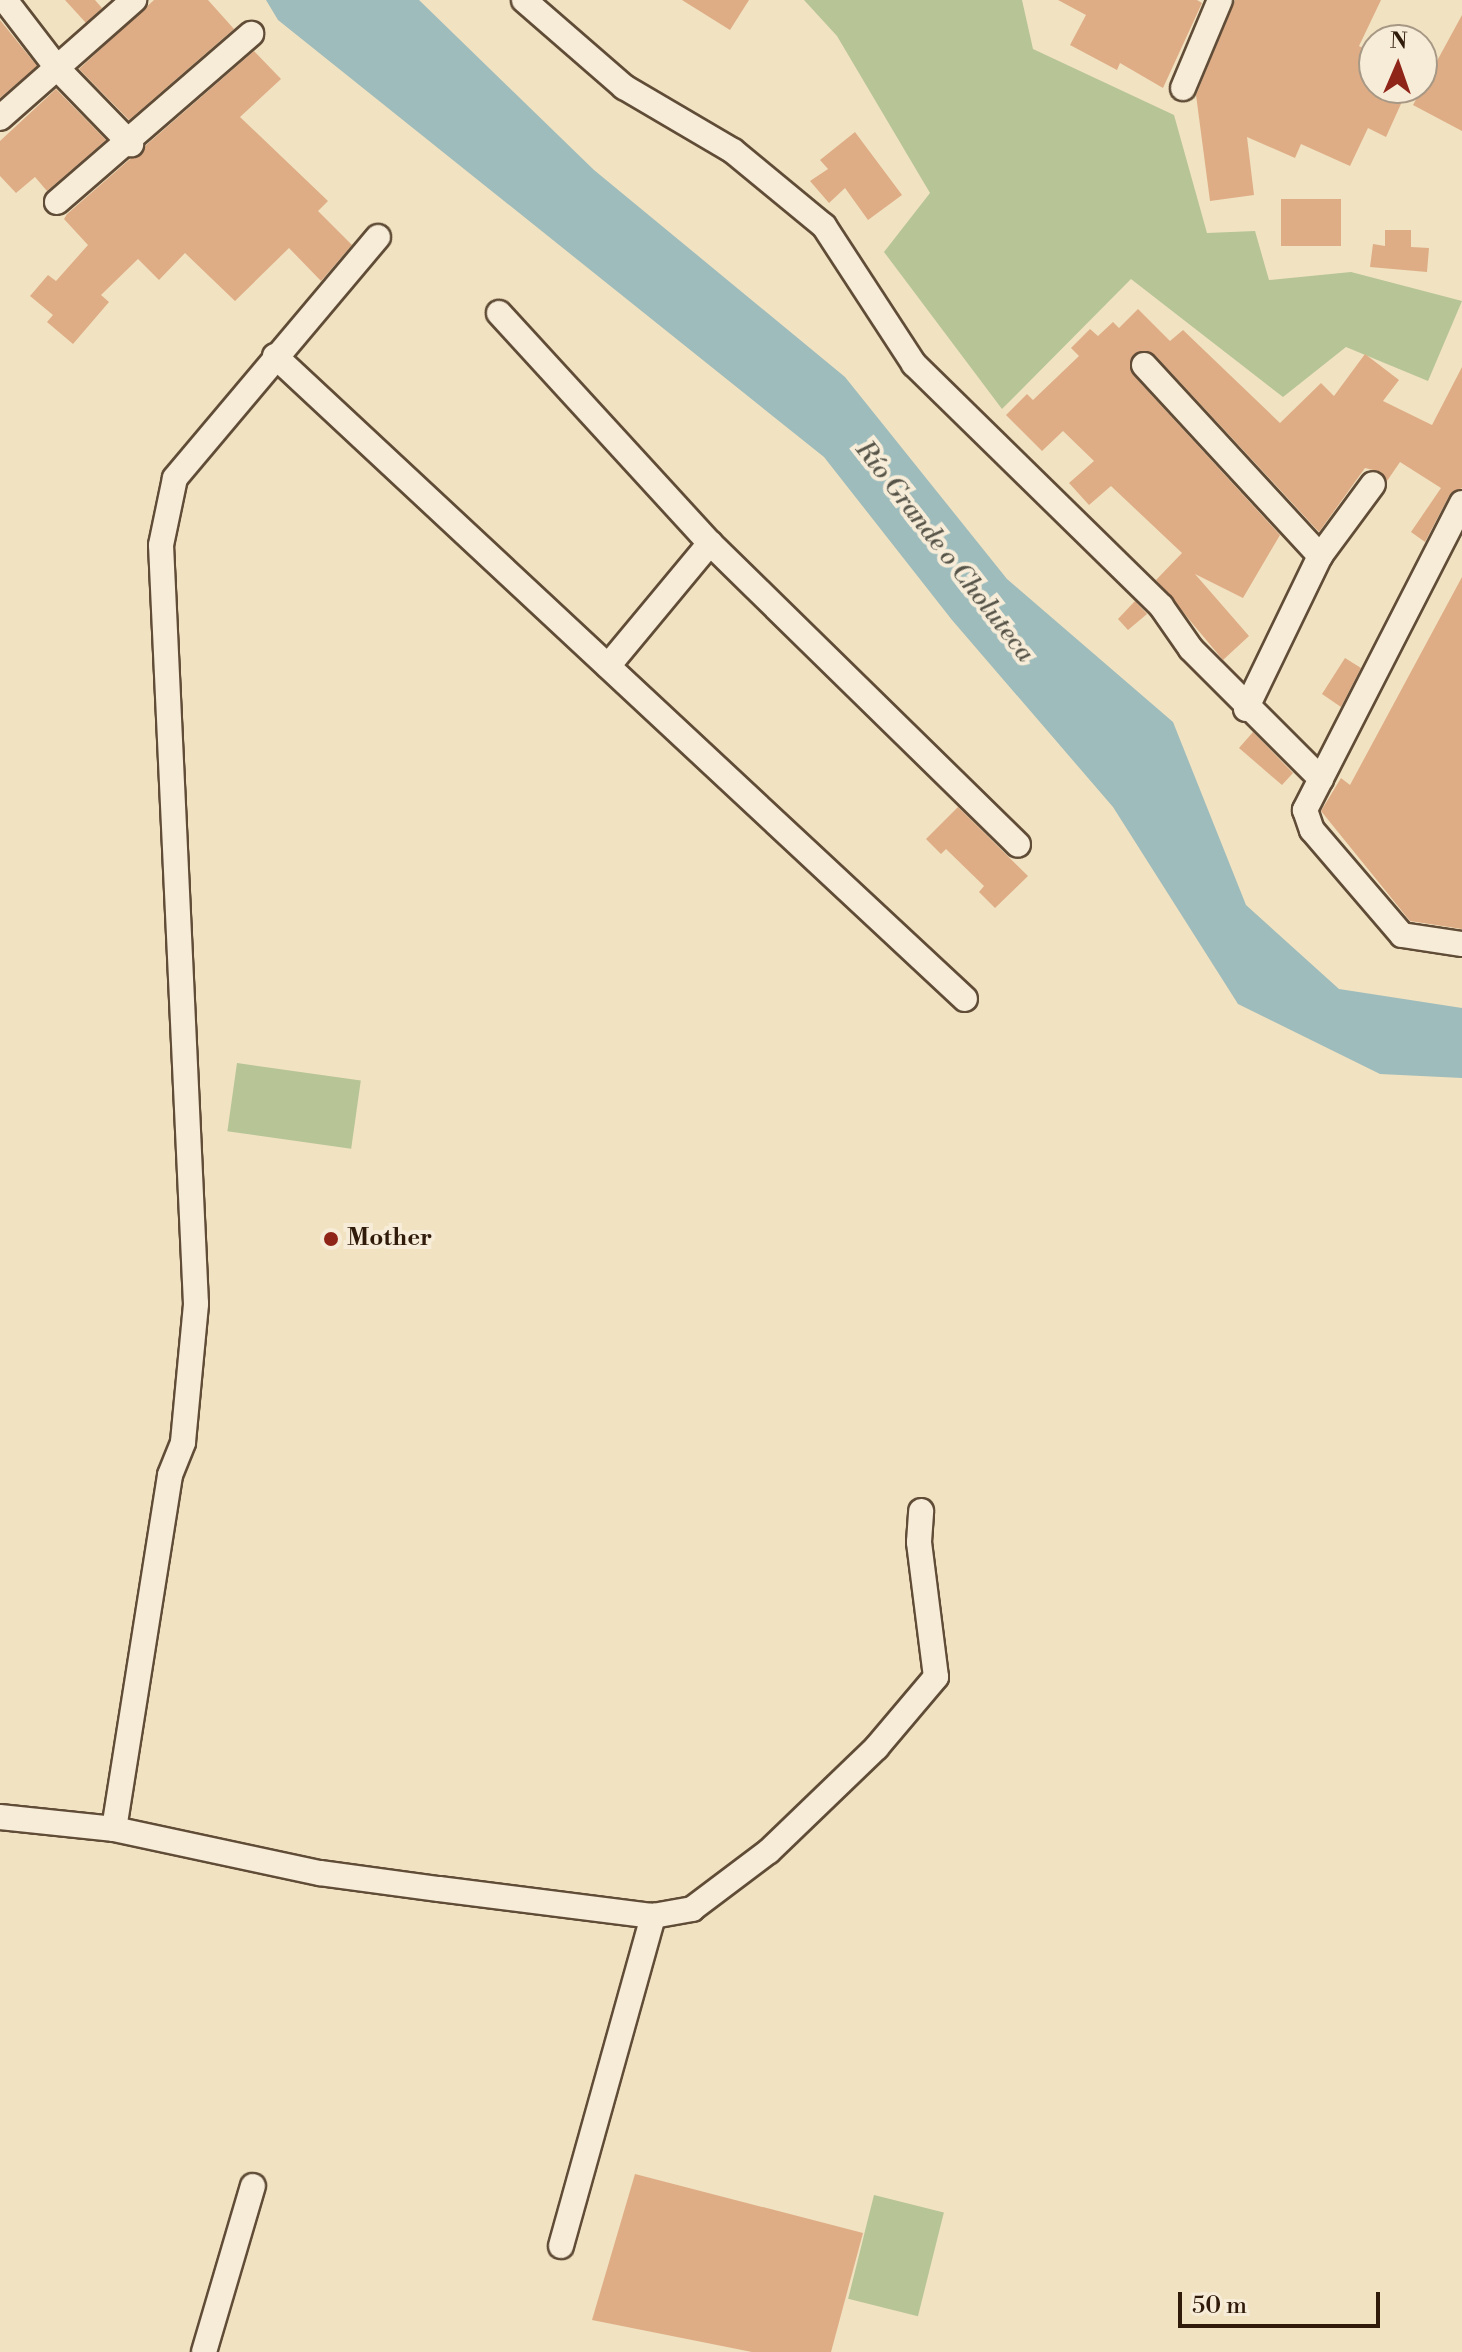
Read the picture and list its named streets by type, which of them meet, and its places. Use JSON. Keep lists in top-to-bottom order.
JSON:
{
  "water": ["Río Grande o Choluteca"],
  "places": ["Mother"],
  "scale_bar": "50 m",
  "north": "top"
}
